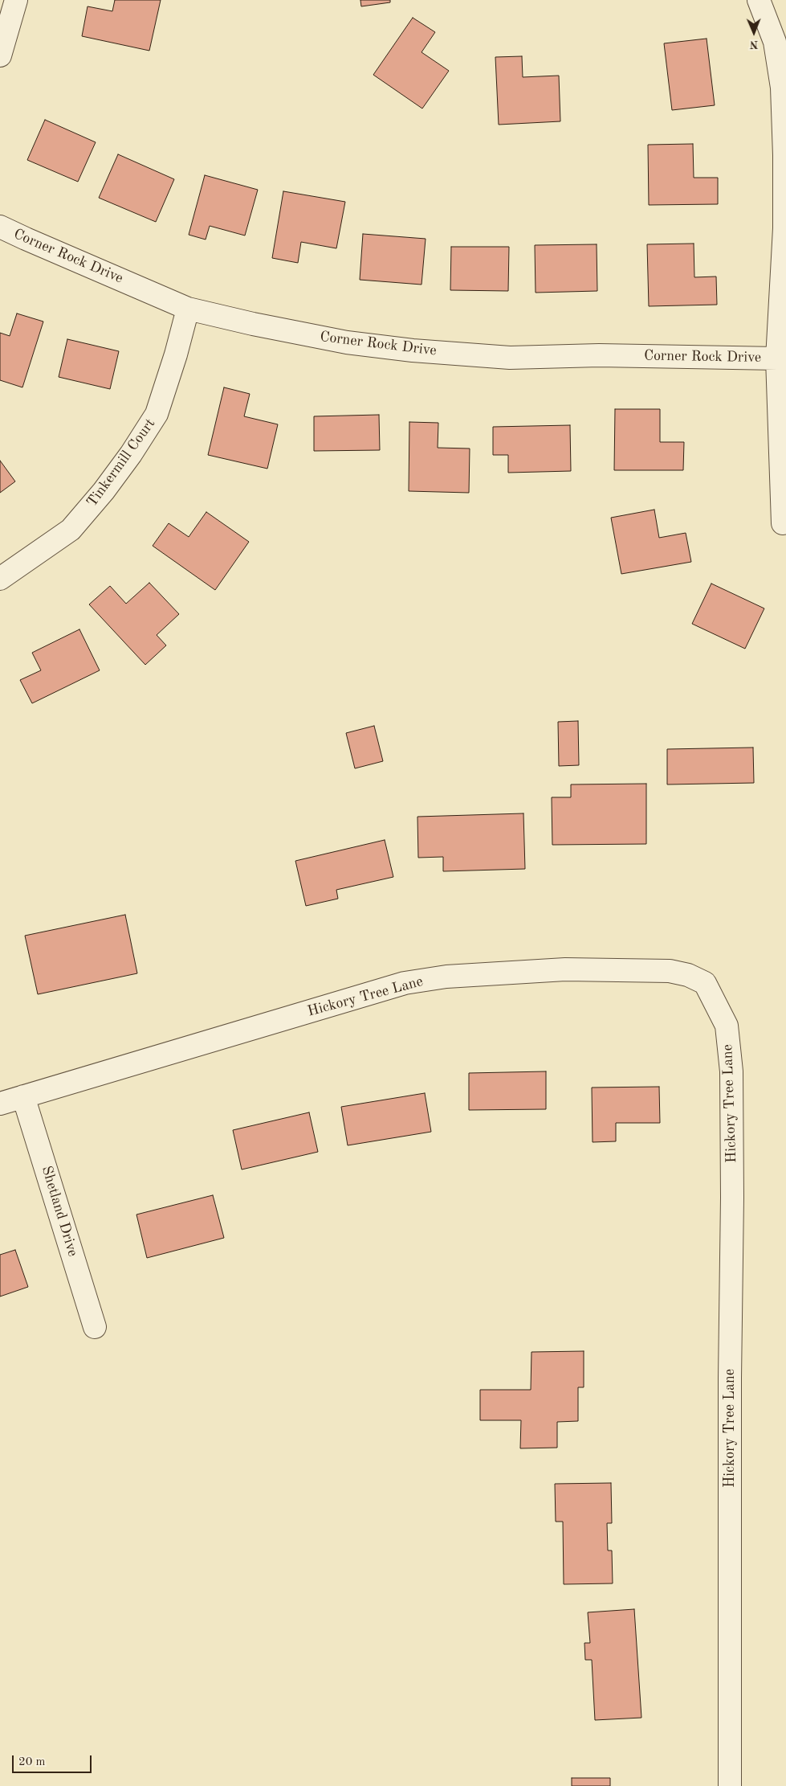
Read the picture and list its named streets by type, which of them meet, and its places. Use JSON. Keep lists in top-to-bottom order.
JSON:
{
  "streets": {
    "street": [
      "Corner Rock Drive",
      "Tinkermill Court",
      "Hickory Tree Lane",
      "Shetland Drive"
    ]
  },
  "crossings": [
    ["Corner Rock Drive", "Tinkermill Court"],
    ["Hickory Tree Lane", "Shetland Drive"]
  ],
  "scale_bar": "20 m",
  "north": "bottom"
}
